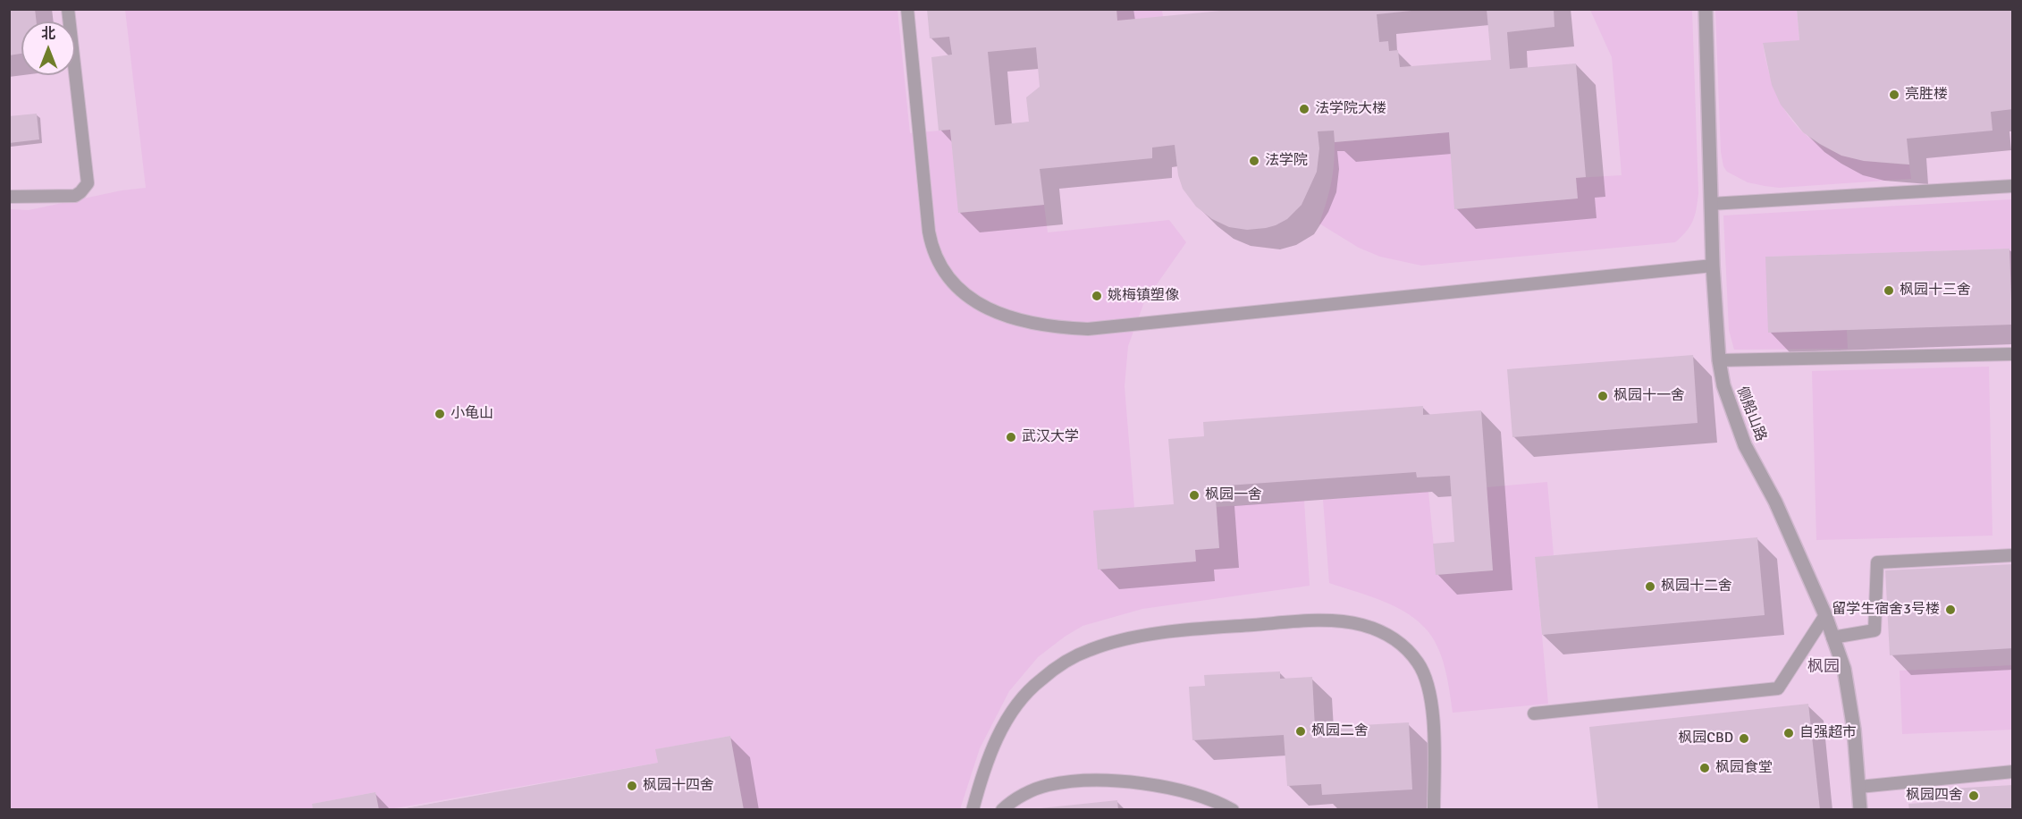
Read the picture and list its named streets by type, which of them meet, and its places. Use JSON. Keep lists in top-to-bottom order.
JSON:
{
  "streets": {
    "street": ["侧船山路"]
  },
  "districts": ["枫园"],
  "places": [
    "亮胜楼",
    "法学院大楼",
    "法学院",
    "枫园十三舍",
    "姚梅镇塑像",
    "枫园十一舍",
    "小龟山",
    "武汉大学",
    "枫园一舍",
    "枫园十二舍",
    "留学生宿舍3号楼",
    "枫园二舍",
    "自强超市",
    "枫园CBD",
    "枫园食堂",
    "枫园十四舍",
    "枫园四舍"
  ],
  "north": "top"
}
